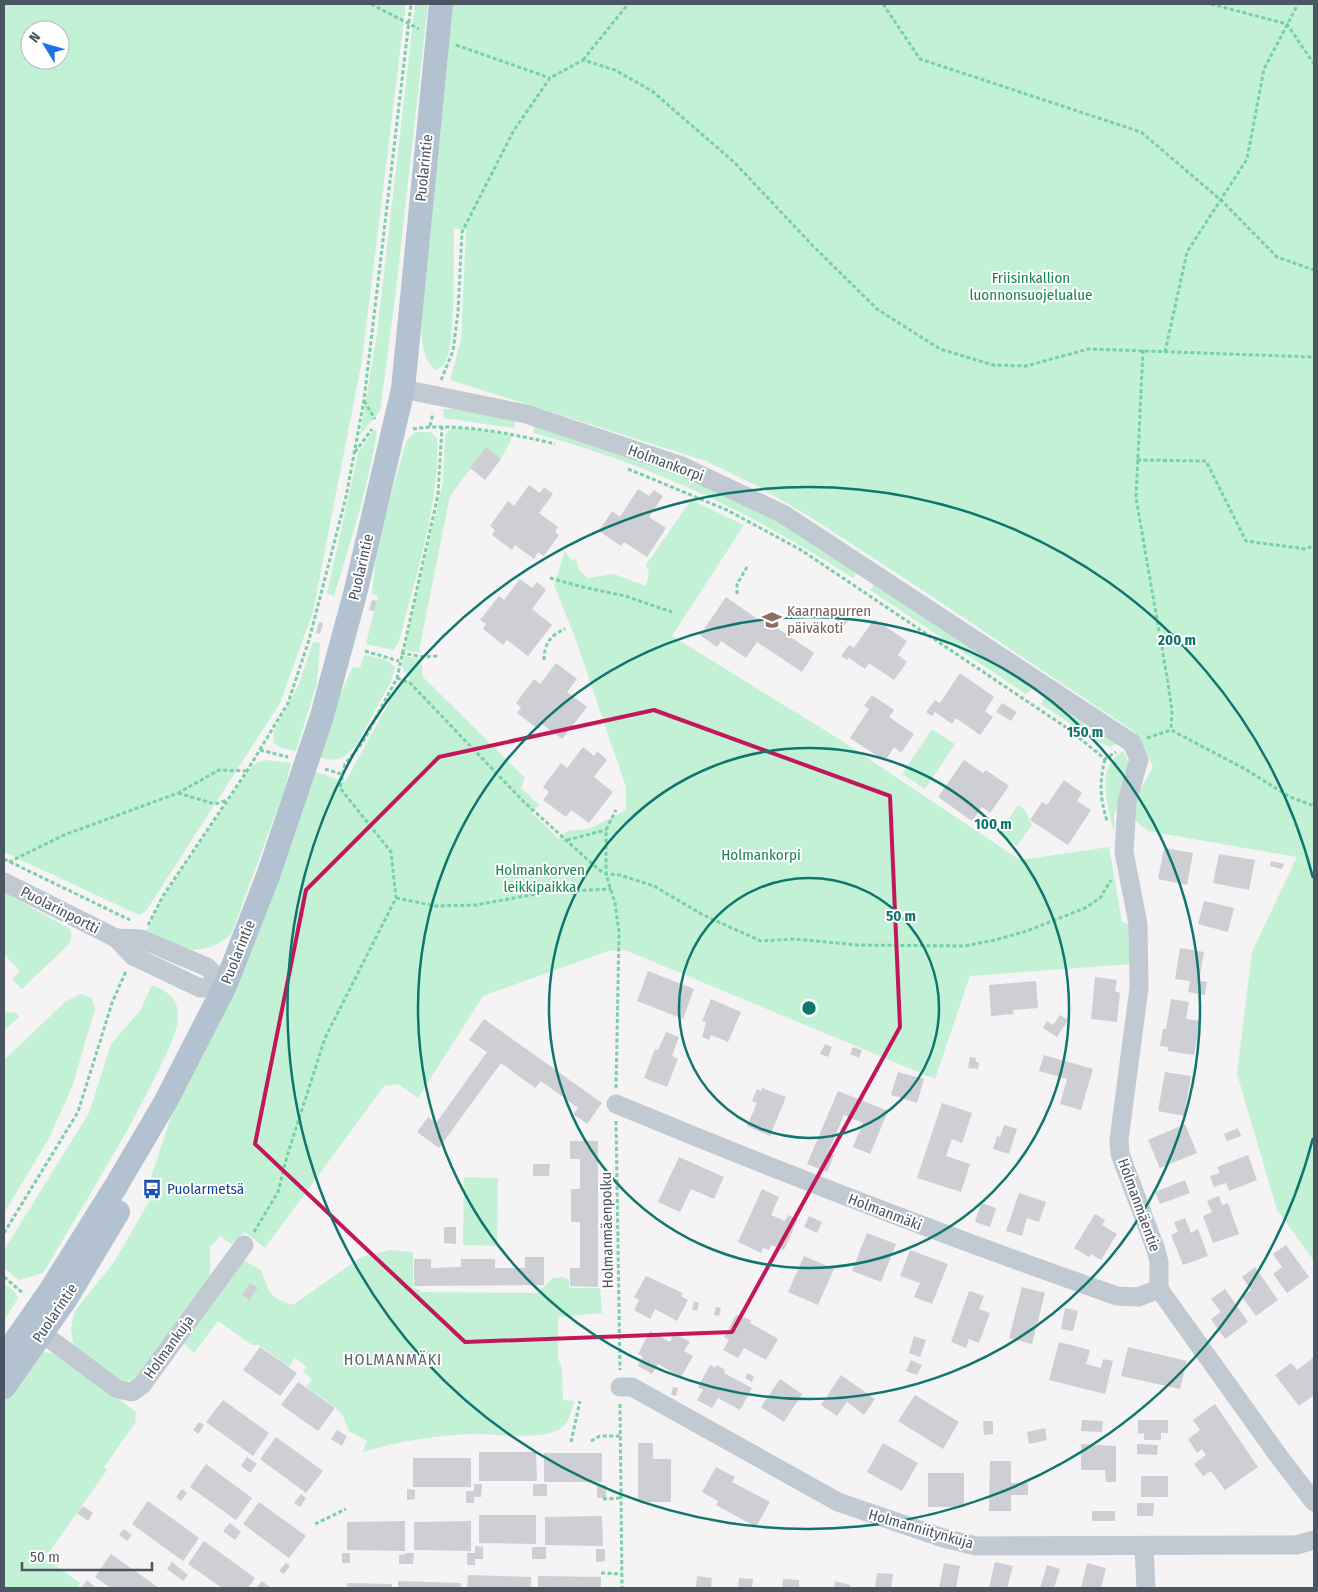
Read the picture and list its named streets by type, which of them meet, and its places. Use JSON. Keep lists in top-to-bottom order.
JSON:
{
  "streets": {
    "main road": ["Puolarintie"],
    "street": [
      "Holmankorpi",
      "Puolarinportti",
      "Holmanmäentie",
      "Holmanmäki",
      "Holmankuja",
      "Holmanniitynkuja"
    ],
    "path": ["Holmanmäenpolku"]
  },
  "crossings": [
    ["Puolarintie", "Holmankorpi"],
    ["Puolarintie", "Puolarinportti"],
    ["Puolarintie", "Holmankuja"],
    ["Holmankorpi", "Holmanmäentie"],
    ["Holmanmäentie", "Holmanmäki"],
    ["Holmanmäki", "Holmanmäenpolku"],
    ["Holmanmäenpolku", "Holmanniitynkuja"]
  ],
  "districts": ["HOLMANMÄKI"],
  "parks": ["Friisinkallion luonnonsuojelualue", "Holmankorpi", "Holmankorven leikkipaikka"],
  "places": {
    "school or university": ["Kaarnapurren päiväkoti"],
    "bus stop": ["Puolarmetsä"]
  },
  "scale_bar": "50 m",
  "north": "top left",
  "rings": [
    "200 m",
    "150 m",
    "100 m",
    "50 m"
  ]
}
